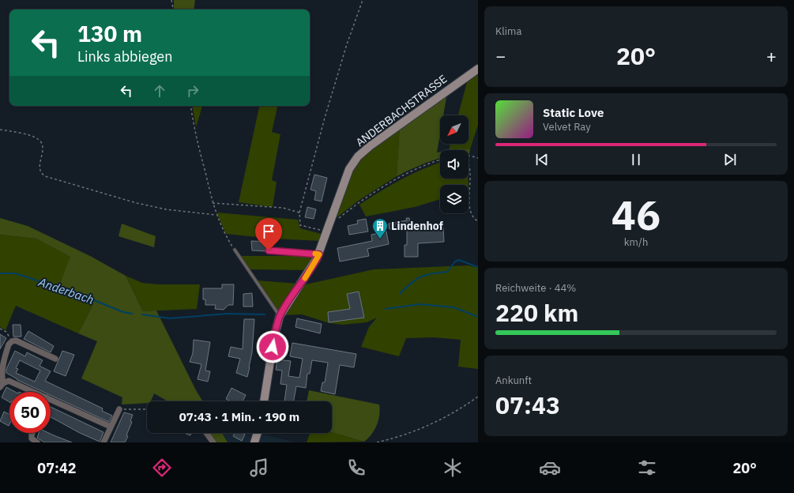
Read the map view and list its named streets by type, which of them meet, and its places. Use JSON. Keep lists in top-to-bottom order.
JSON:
{
  "streets": {
    "main road": ["ANDERBACHSTRASSE"]
  },
  "water": ["Anderbach"],
  "places": {
    "building": ["Lindenhof"]
  },
  "north": "bottom left",
  "page": {
    "tile": [
      "Klima",
      ["46", "km/h"],
      ["Reichweite · 44%", "220 km"],
      ["Ankunft", "07:43"]
    ],
    "turn": ["130 m", "Links abbiegen"],
    "heat": ["−", "20°", "+"],
    "song": ["Static Love", "Velvet Ray"],
    "limit": "50",
    "trip": "07:43 · 1 Min. · 190 m",
    "tabs": ["07:42", "20°"]
  }
}
